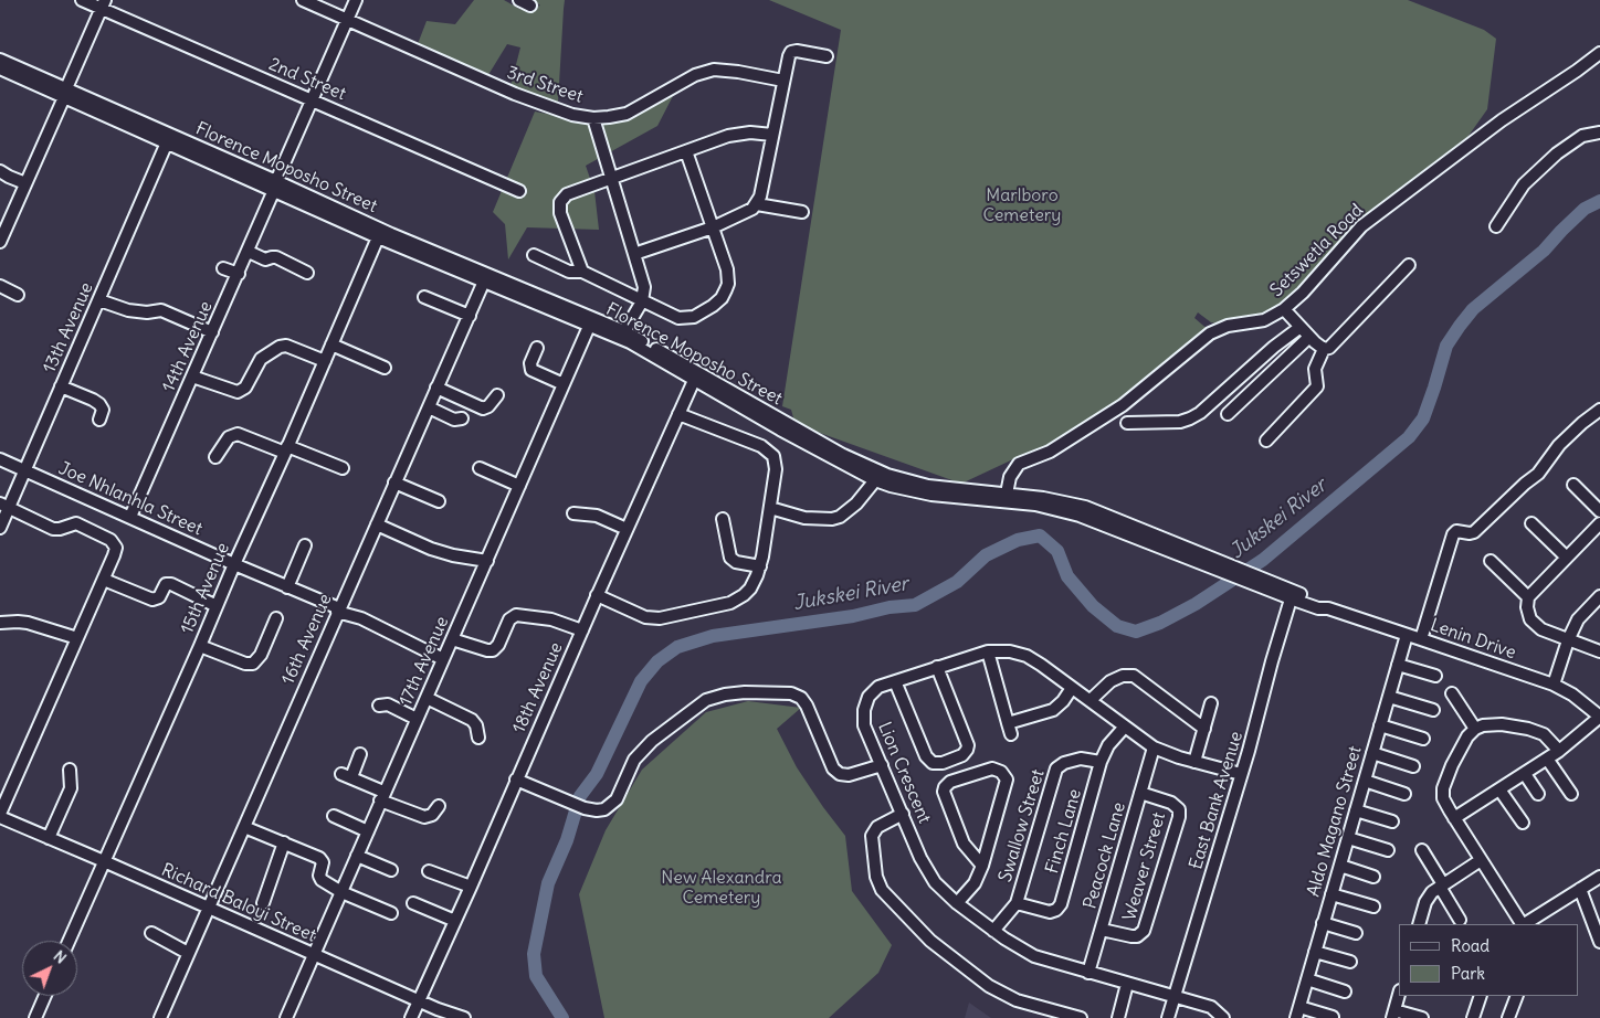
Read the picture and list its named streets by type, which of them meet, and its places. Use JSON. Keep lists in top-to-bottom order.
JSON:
{
  "streets": {
    "street": [
      "2nd Street",
      "3rd Street",
      "Florence Moposho Street",
      "Setswetla Road",
      "13th Avenue",
      "14th Avenue",
      "Joe Nhlanhla Street",
      "15th Avenue",
      "16th Avenue",
      "Lenin Drive",
      "17th Avenue",
      "18th Avenue",
      "Lion Crescent",
      "East Bank Avenue",
      "Aldo Magano Street",
      "Swallow Street",
      "Finch Lane",
      "Peacock Lane",
      "Weaver Street",
      "Richard Baloyi Street"
    ]
  },
  "crossings": [
    ["2nd Street", "14th Avenue"],
    ["3rd Street", "14th Avenue"],
    ["Florence Moposho Street", "Setswetla Road"],
    ["Florence Moposho Street", "13th Avenue"],
    ["Florence Moposho Street", "14th Avenue"],
    ["Florence Moposho Street", "15th Avenue"],
    ["Florence Moposho Street", "16th Avenue"],
    ["Florence Moposho Street", "Lenin Drive"],
    ["Florence Moposho Street", "17th Avenue"],
    ["Florence Moposho Street", "18th Avenue"],
    ["Florence Moposho Street", "East Bank Avenue"],
    ["13th Avenue", "Joe Nhlanhla Street"],
    ["14th Avenue", "Joe Nhlanhla Street"],
    ["Joe Nhlanhla Street", "15th Avenue"],
    ["Joe Nhlanhla Street", "16th Avenue"],
    ["Joe Nhlanhla Street", "17th Avenue"],
    ["15th Avenue", "Richard Baloyi Street"],
    ["16th Avenue", "Richard Baloyi Street"],
    ["Lenin Drive", "East Bank Avenue"],
    ["Lenin Drive", "Aldo Magano Street"],
    ["17th Avenue", "Richard Baloyi Street"],
    ["18th Avenue", "Richard Baloyi Street"],
    ["Lion Crescent", "East Bank Avenue"],
    ["Lion Crescent", "Swallow Street"],
    ["Lion Crescent", "Finch Lane"],
    ["Lion Crescent", "Peacock Lane"],
    ["Swallow Street", "Finch Lane"],
    ["Peacock Lane", "Weaver Street"]
  ],
  "water": ["Jukskei River"],
  "parks": ["Marlboro Cemetery", "New Alexandra Cemetery"],
  "legend": ["Road", "Park"],
  "north": "top right"
}
